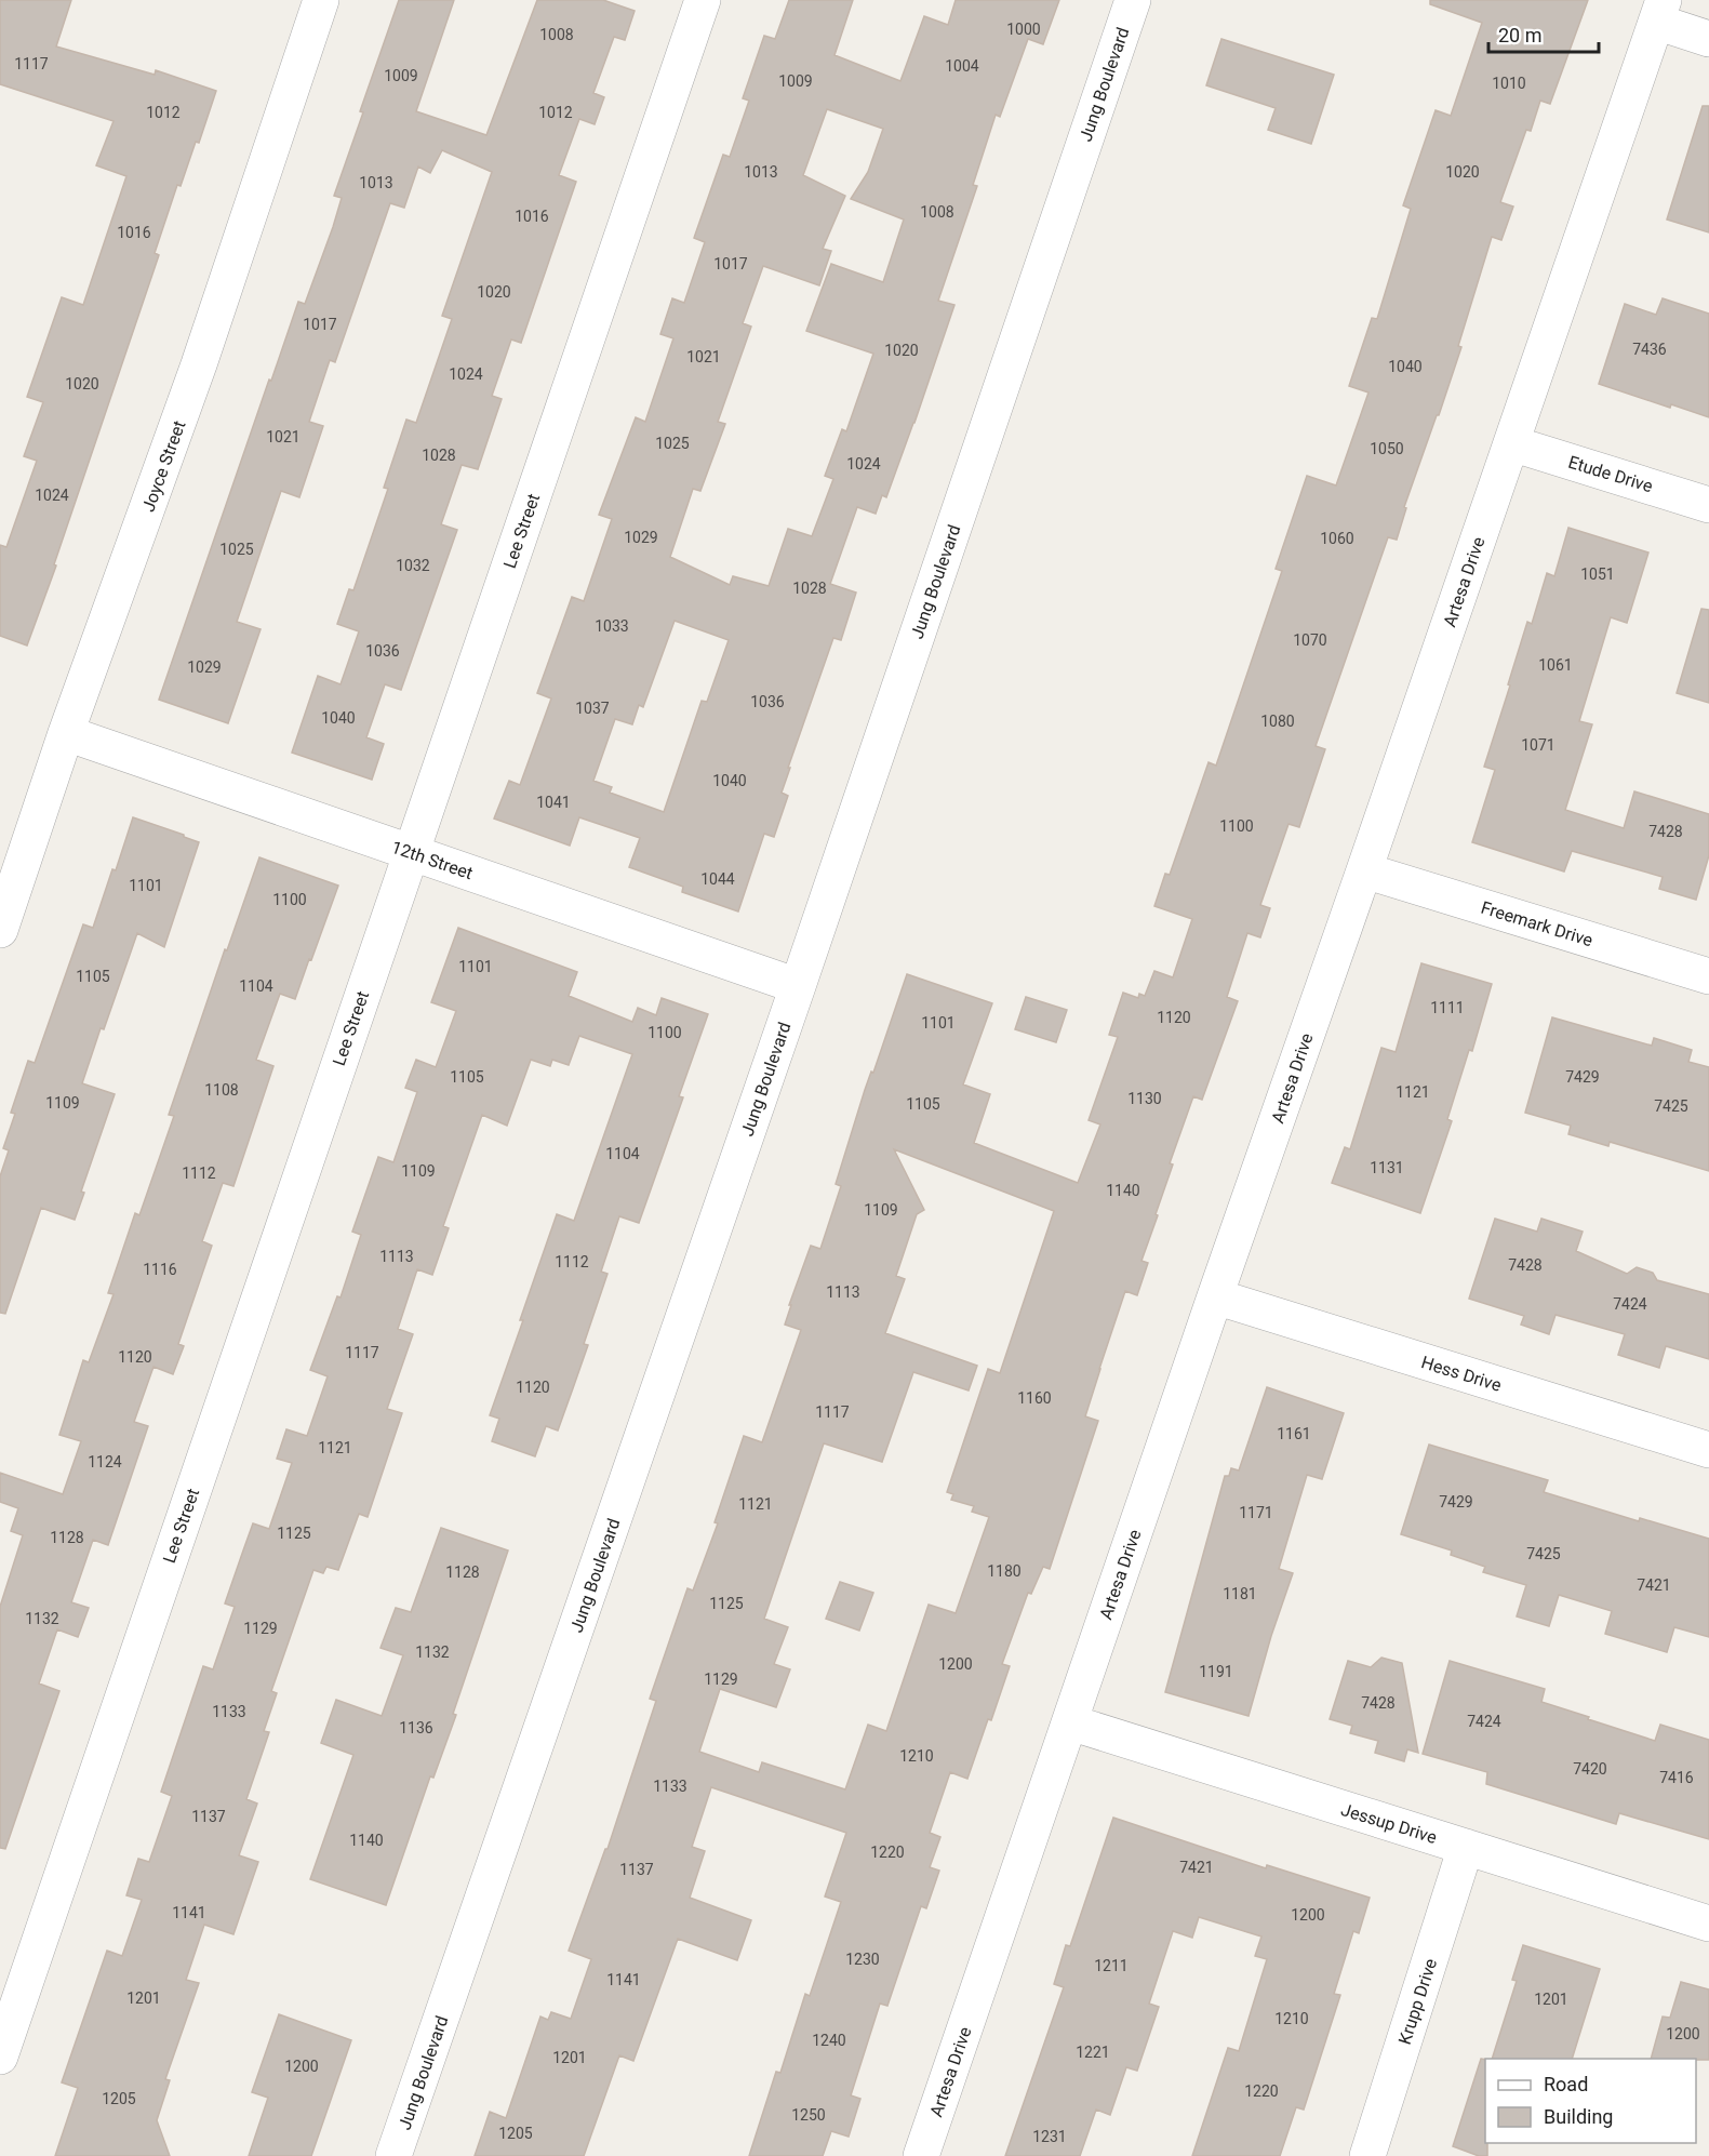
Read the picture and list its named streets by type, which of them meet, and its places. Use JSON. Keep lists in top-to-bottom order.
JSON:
{
  "streets": {
    "street": [
      "Jung Boulevard",
      "Joyce Street",
      "Etude Drive",
      "Lee Street",
      "Artesa Drive",
      "12th Street",
      "Freemark Drive",
      "Hess Drive",
      "Jessup Drive",
      "Krupp Drive"
    ]
  },
  "crossings": [
    ["Jung Boulevard", "12th Street"],
    ["Joyce Street", "12th Street"],
    ["Etude Drive", "Artesa Drive"],
    ["Lee Street", "12th Street"],
    ["Artesa Drive", "Freemark Drive"],
    ["Artesa Drive", "Hess Drive"],
    ["Artesa Drive", "Jessup Drive"],
    ["Jessup Drive", "Krupp Drive"]
  ],
  "house_numbers": [
    "1000",
    "1008",
    "1117",
    "1004",
    "1009",
    "1009",
    "1010",
    "1012",
    "1012",
    "1013",
    "1020",
    "1013",
    "1008",
    "1016",
    "1016",
    "1017",
    "1020",
    "1017",
    "7436",
    "1020",
    "1021",
    "1040",
    "1024",
    "1020",
    "1021",
    "1025",
    "1050",
    "1028",
    "1024",
    "1024",
    "1029",
    "1060",
    "1025",
    "1032",
    "1051",
    "1028",
    "1033",
    "1070",
    "1036",
    "1061",
    "1029",
    "1036",
    "1037",
    "1040",
    "1080",
    "1071",
    "1040",
    "1041",
    "1100",
    "7428",
    "1044",
    "1101",
    "1100",
    "1101",
    "1105",
    "1104",
    "1111",
    "1120",
    "1101",
    "1100",
    "1105",
    "7429",
    "1108",
    "1121",
    "1130",
    "1109",
    "1105",
    "7425",
    "1104",
    "1131",
    "1109",
    "1112",
    "1140",
    "1109",
    "1113",
    "1112",
    "7428",
    "1116",
    "1113",
    "7424",
    "1117",
    "1120",
    "1120",
    "1160",
    "1117",
    "1161",
    "1121",
    "1124",
    "7429",
    "1121",
    "1171",
    "1125",
    "1128",
    "7425",
    "1180",
    "1128",
    "7421",
    "1181",
    "1125",
    "1132",
    "1129",
    "1132",
    "1200",
    "1191",
    "1129",
    "7428",
    "1133",
    "7424",
    "1136",
    "1210",
    "7420",
    "7416",
    "1133",
    "1137",
    "1140",
    "1220",
    "7421",
    "1137",
    "1141",
    "1200",
    "1230",
    "1211",
    "1141",
    "1201",
    "1201",
    "1210",
    "1200",
    "1240",
    "1221",
    "1201",
    "1200",
    "1220",
    "1205",
    "1250",
    "1205",
    "1231"
  ],
  "legend": ["Road", "Building"],
  "scale_bar": "20 m"
}
